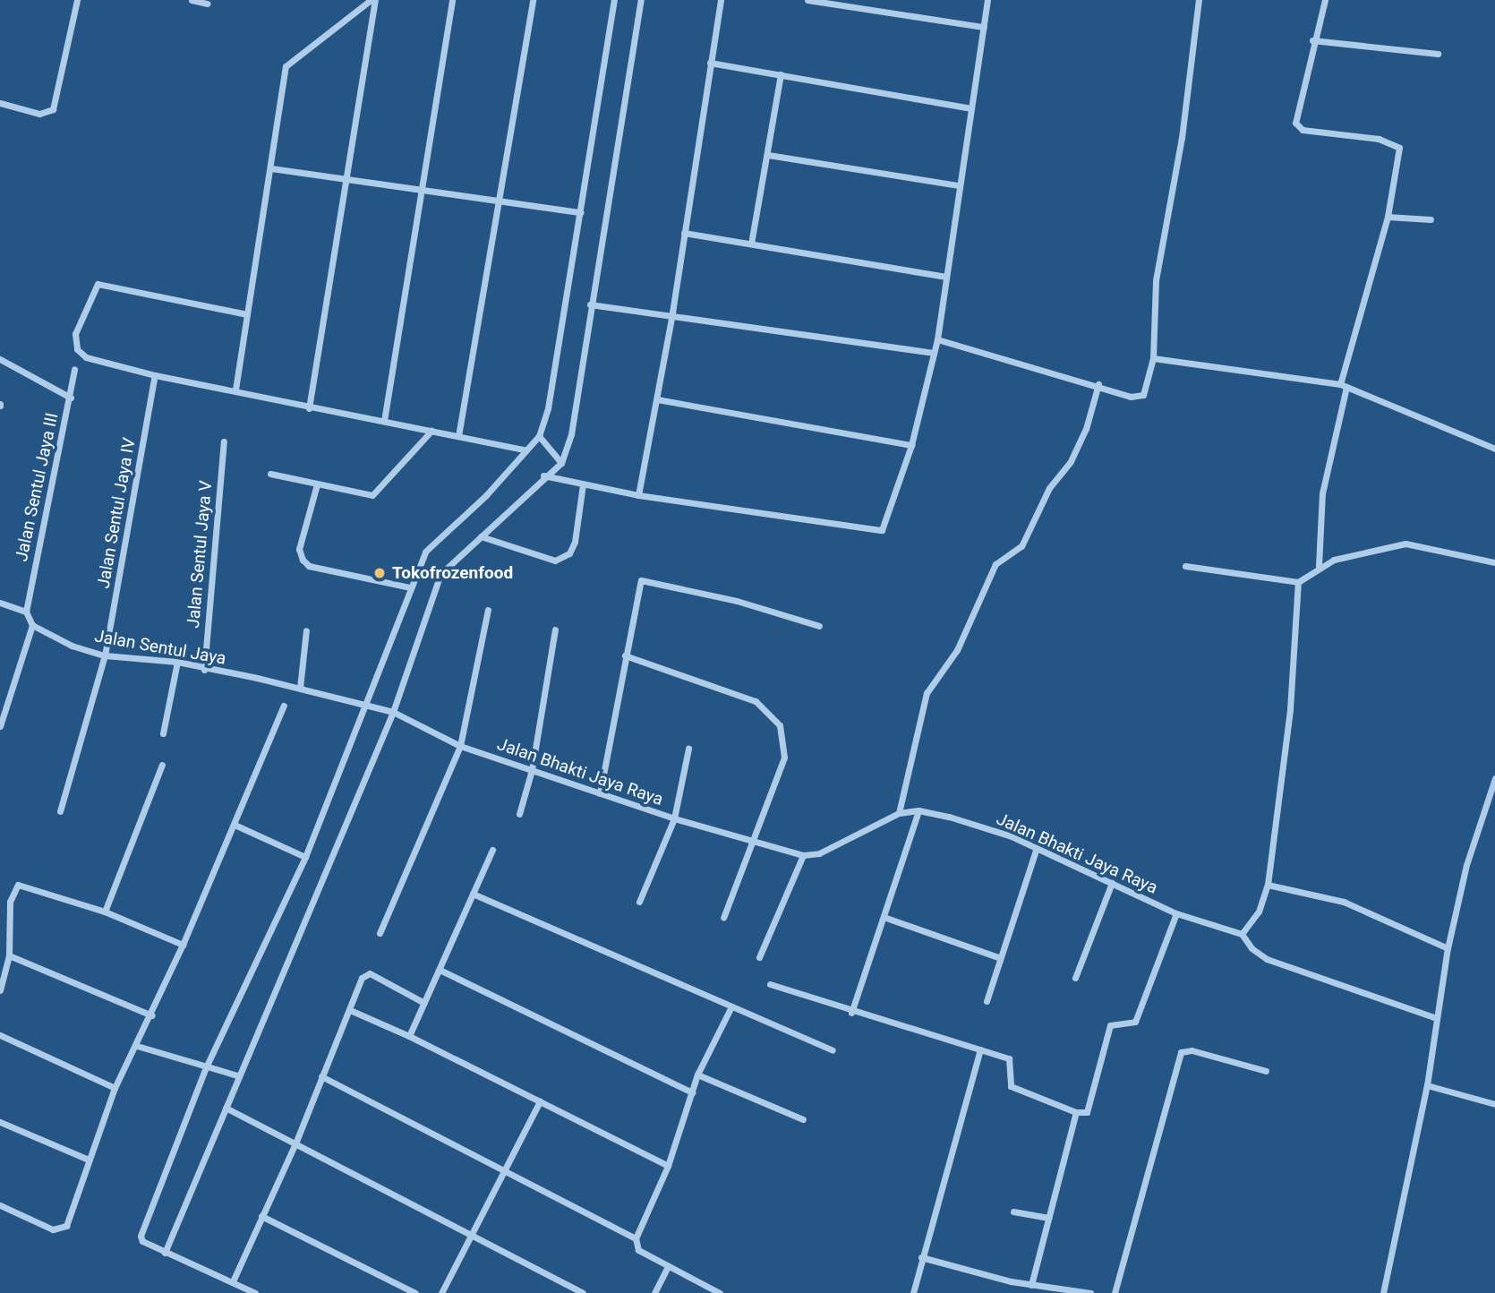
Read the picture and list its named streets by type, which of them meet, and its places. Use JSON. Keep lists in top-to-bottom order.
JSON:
{
  "streets": {
    "street": [
      "Jalan Sentul Jaya III",
      "Jalan Sentul Jaya IV",
      "Jalan Sentul Jaya V",
      "Jalan Sentul Jaya",
      "Jalan Bhakti Jaya Raya"
    ]
  },
  "crossings": [
    ["Jalan Sentul Jaya IV", "Jalan Sentul Jaya"],
    ["Jalan Sentul Jaya V", "Jalan Sentul Jaya"],
    ["Jalan Sentul Jaya", "Jalan Bhakti Jaya Raya"]
  ],
  "places": ["Tokofrozenfood"]
}
